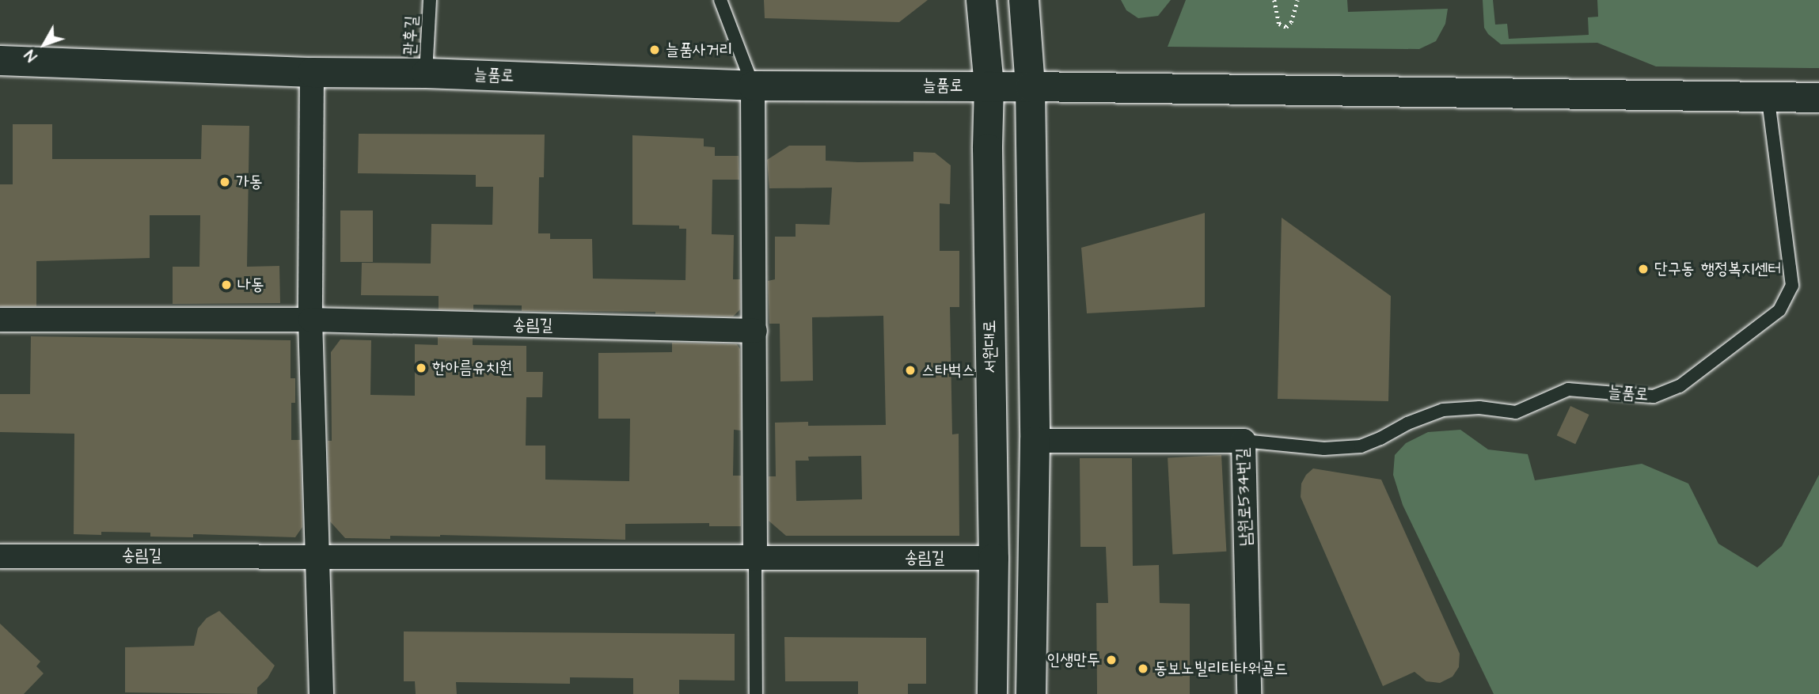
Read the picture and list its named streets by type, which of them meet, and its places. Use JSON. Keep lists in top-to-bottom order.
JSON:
{
  "streets": {
    "street": [
      "늘품로",
      "송림길",
      "서원대로",
      "남원로534번길"
    ],
    "lane": ["관후길"]
  },
  "crossings": [
    ["관후길", "늘품로"],
    ["늘품로", "서원대로"],
    ["늘품로", "남원로534번길"],
    ["송림길", "서원대로"]
  ],
  "places": [
    "늘품사거리",
    "가동",
    "단구동 행정복지센터",
    "나동",
    "한아름유치원",
    "스타벅스",
    "인생만두",
    "동보노빌리티타워골드"
  ],
  "north": "bottom left"
}
